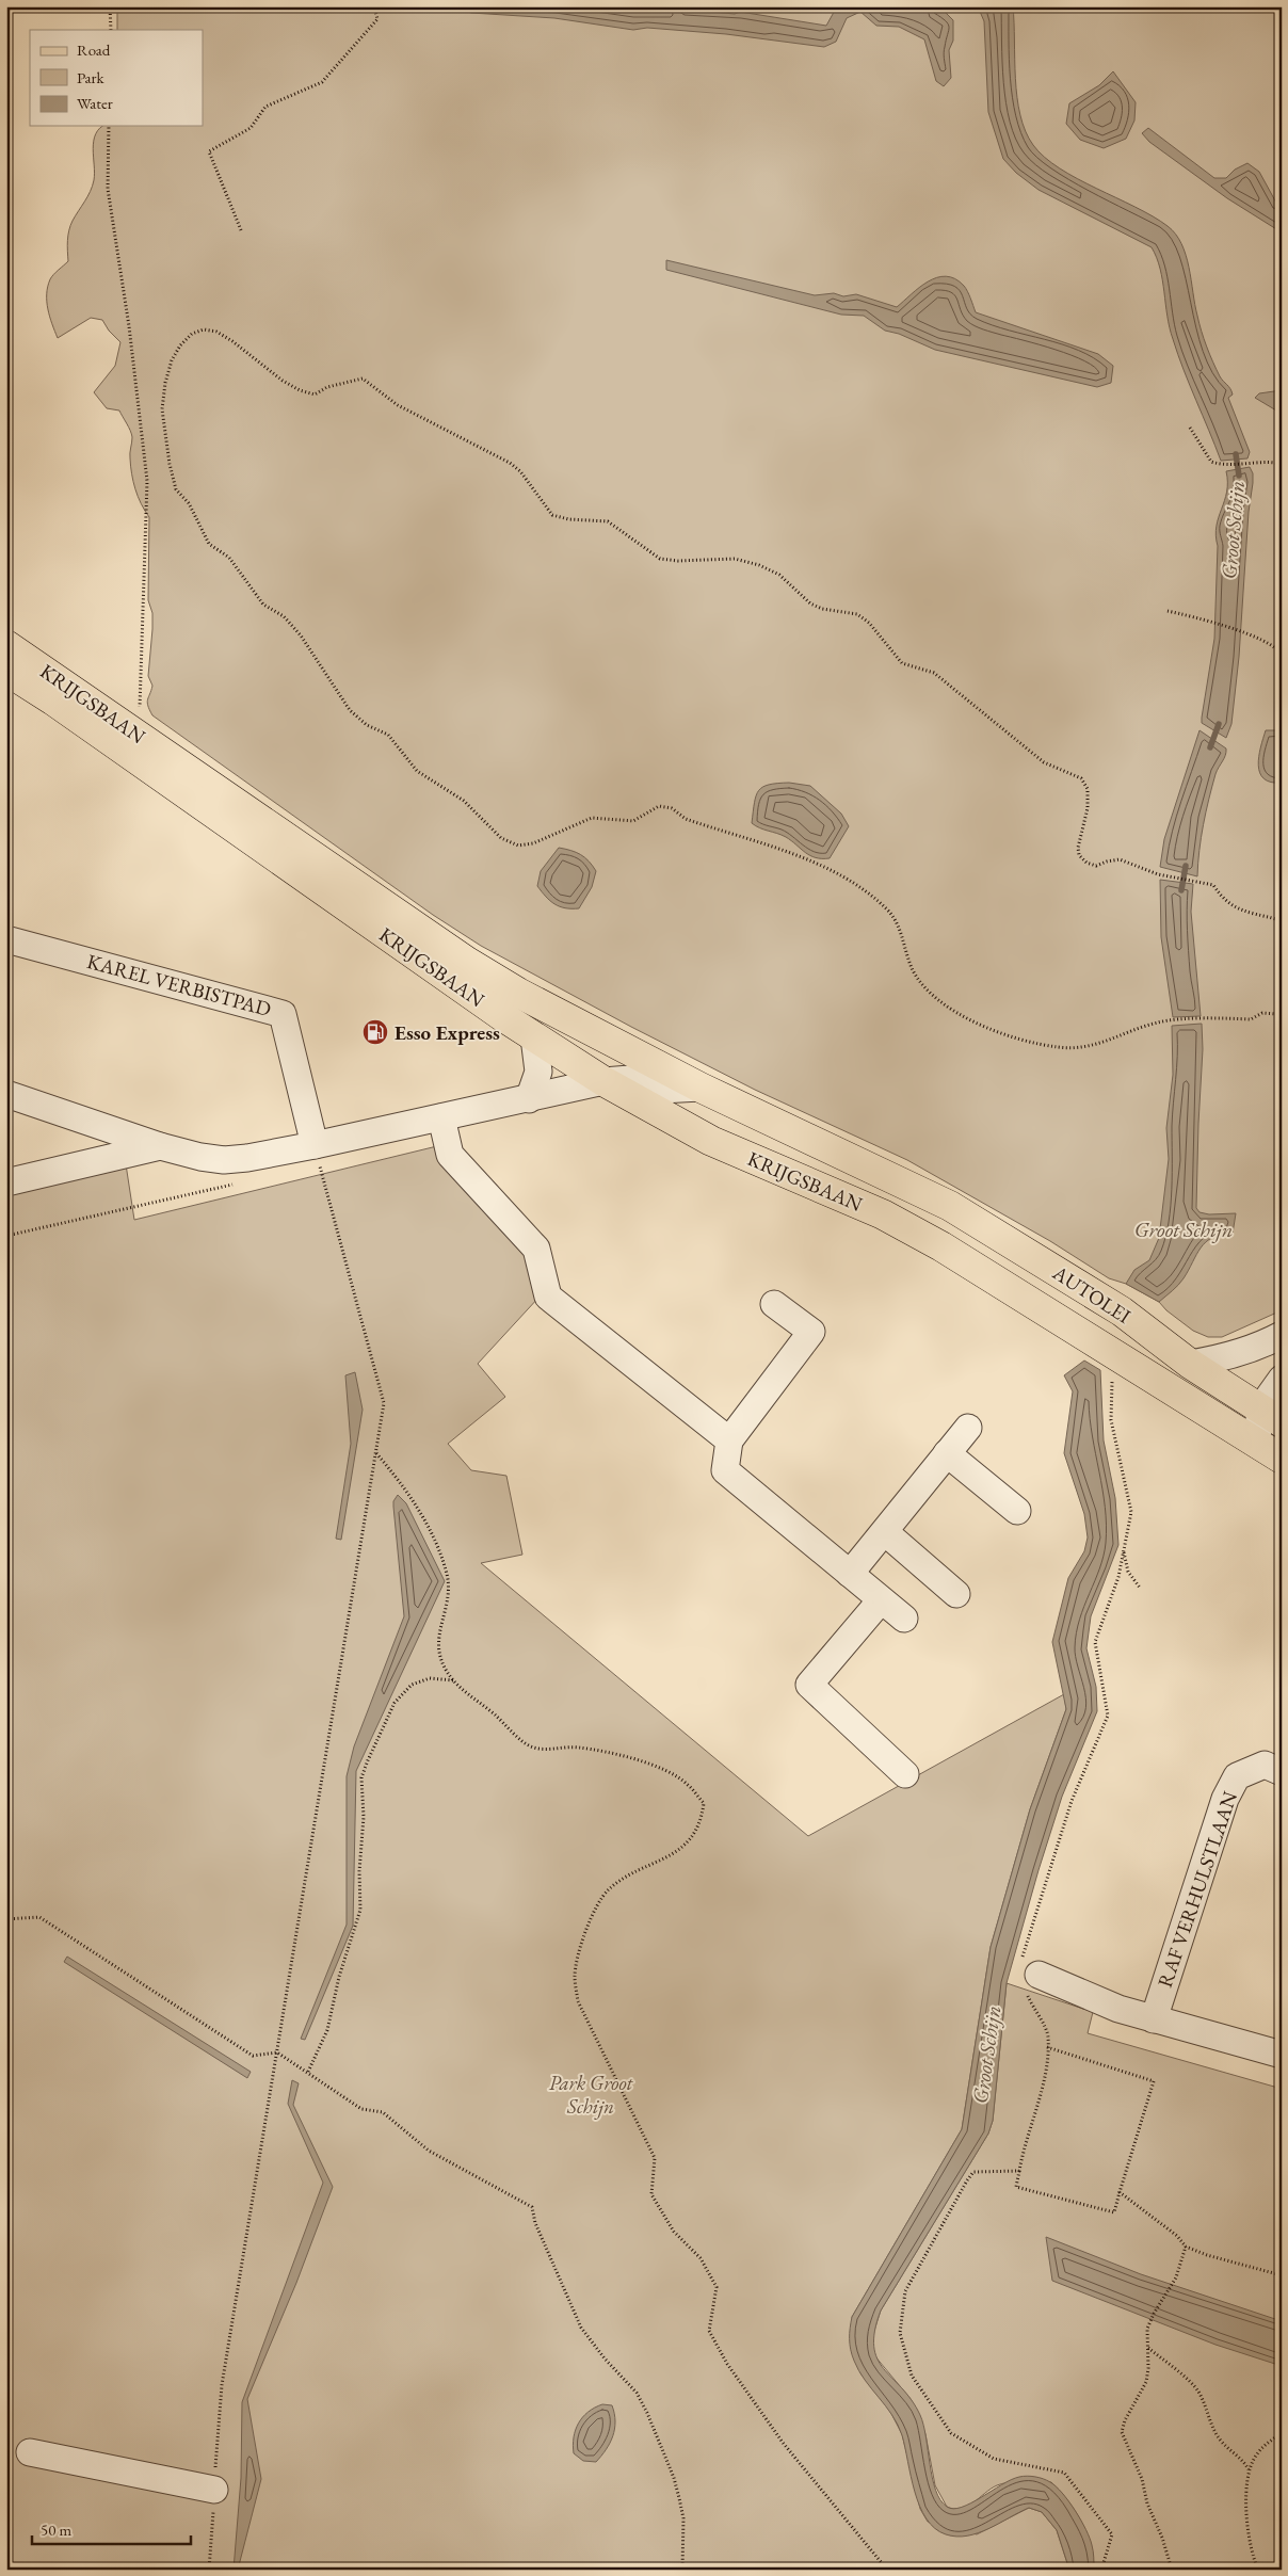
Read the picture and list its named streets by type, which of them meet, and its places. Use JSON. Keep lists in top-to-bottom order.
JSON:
{
  "streets": {
    "main road": ["KRIJGSBAAN", "AUTOLEI"],
    "street": ["KAREL VERBISTPAD", "RAF VERHULSTLAAN"]
  },
  "crossings": [
    ["KRIJGSBAAN", "AUTOLEI"]
  ],
  "water": ["Groot Schijn"],
  "parks": ["Park Groot Schijn"],
  "places": {
    "fuel station": ["Esso Express"]
  },
  "legend": ["Road", "Park", "Water"],
  "scale_bar": "50 m"
}
